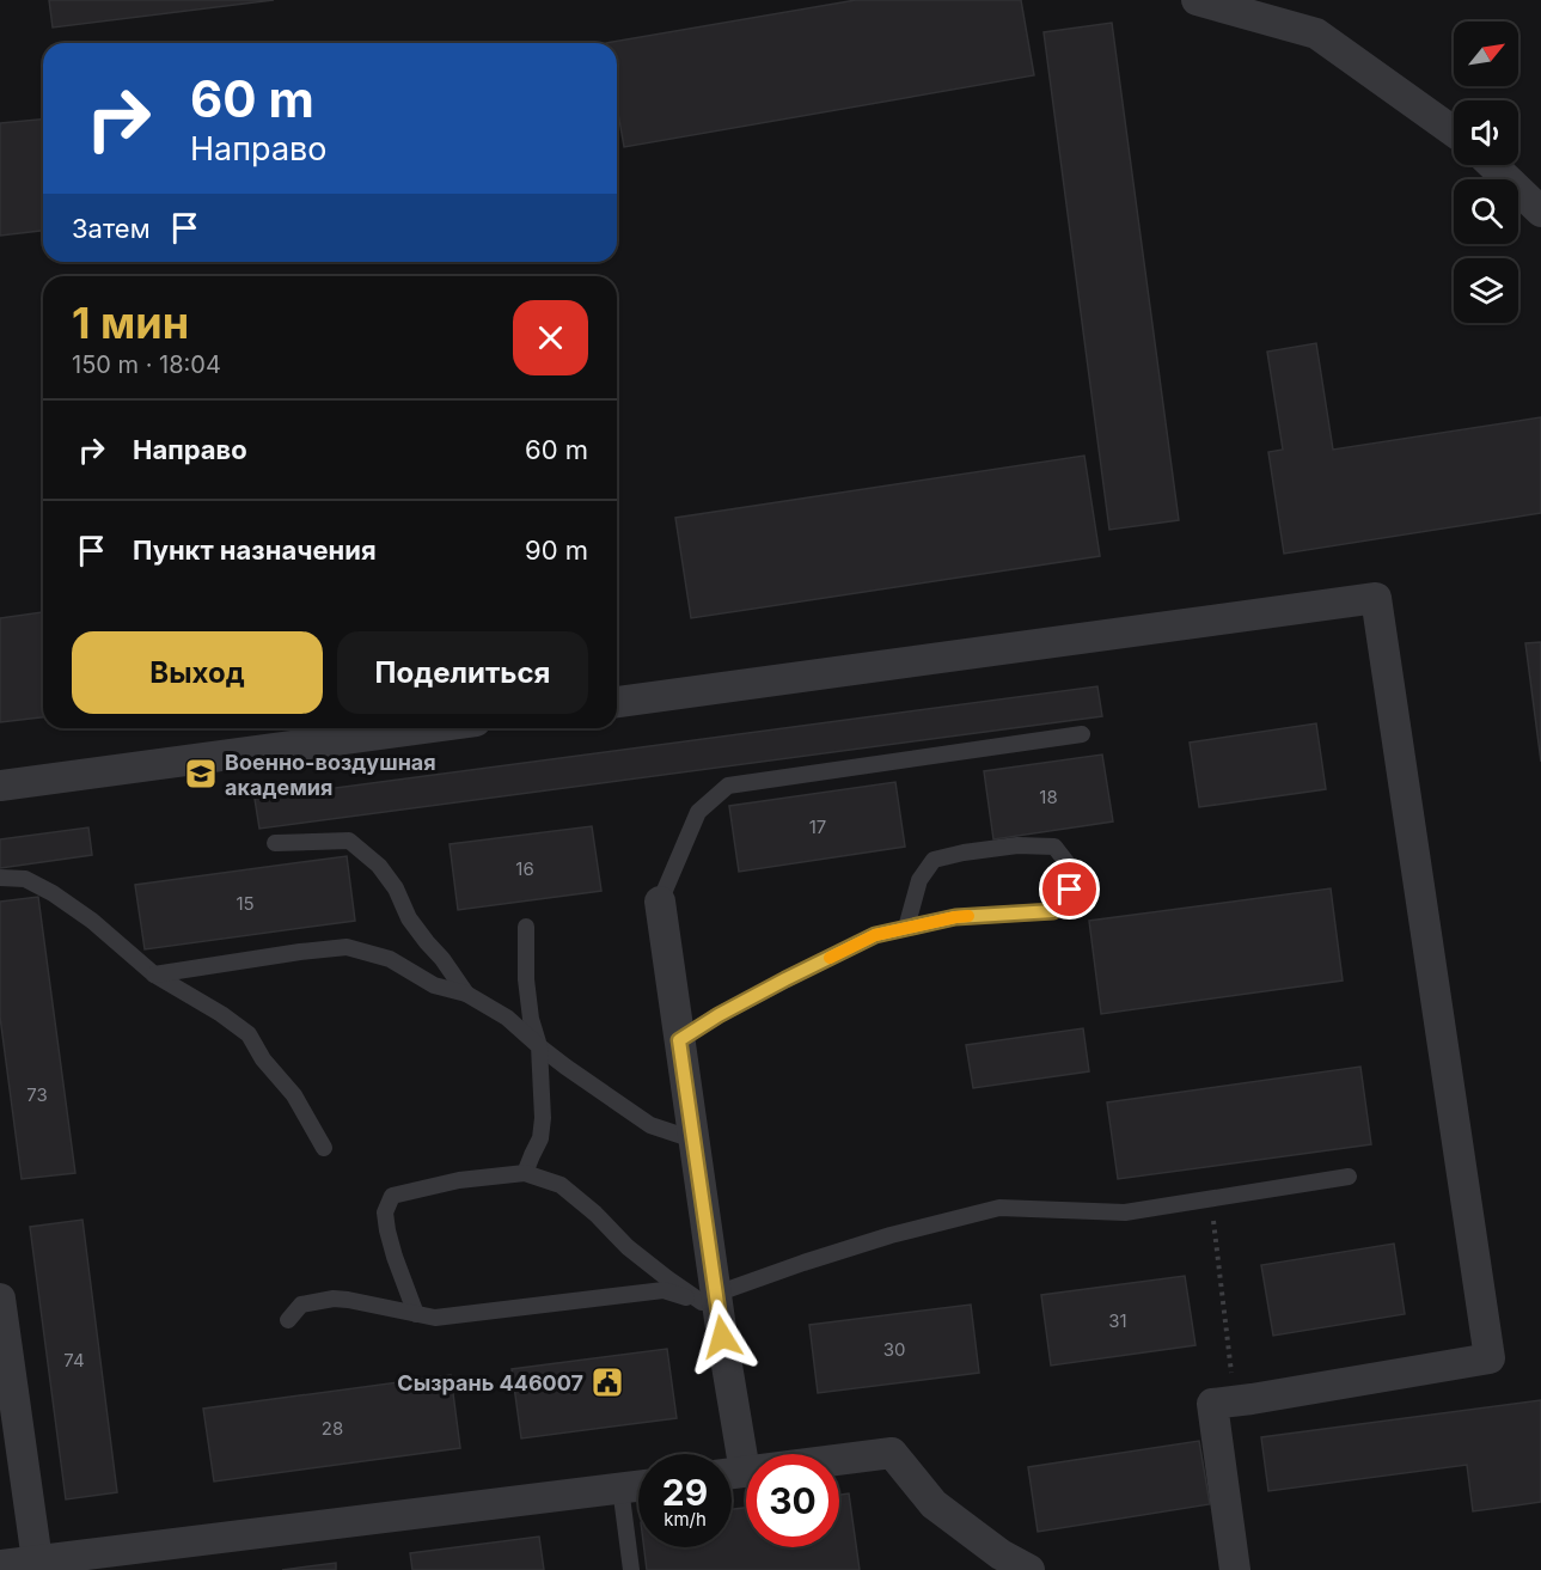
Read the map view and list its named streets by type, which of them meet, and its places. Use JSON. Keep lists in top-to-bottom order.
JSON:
{
  "places": {
    "school or university": ["Военно-воздушная академия"],
    "public building": ["Сызрань 446007"]
  },
  "house_numbers": [
    "18",
    "17",
    "16",
    "15",
    "73",
    "31",
    "30",
    "74",
    "28"
  ],
  "north": "top right",
  "page": {
    "turn": ["60 m", "Направо"],
    "then": "Затем",
    "heading": ["1 мин", "150 m · 18:04"],
    "list": [
      {
        "name": "Направо",
        "value": "60 m"
      },
      {
        "name": "Пункт назначения",
        "value": "90 m"
      }
    ],
    "buttons": ["Выход", "Поделиться"],
    "speed": "29 km/h",
    "limit": "30"
  }
}
